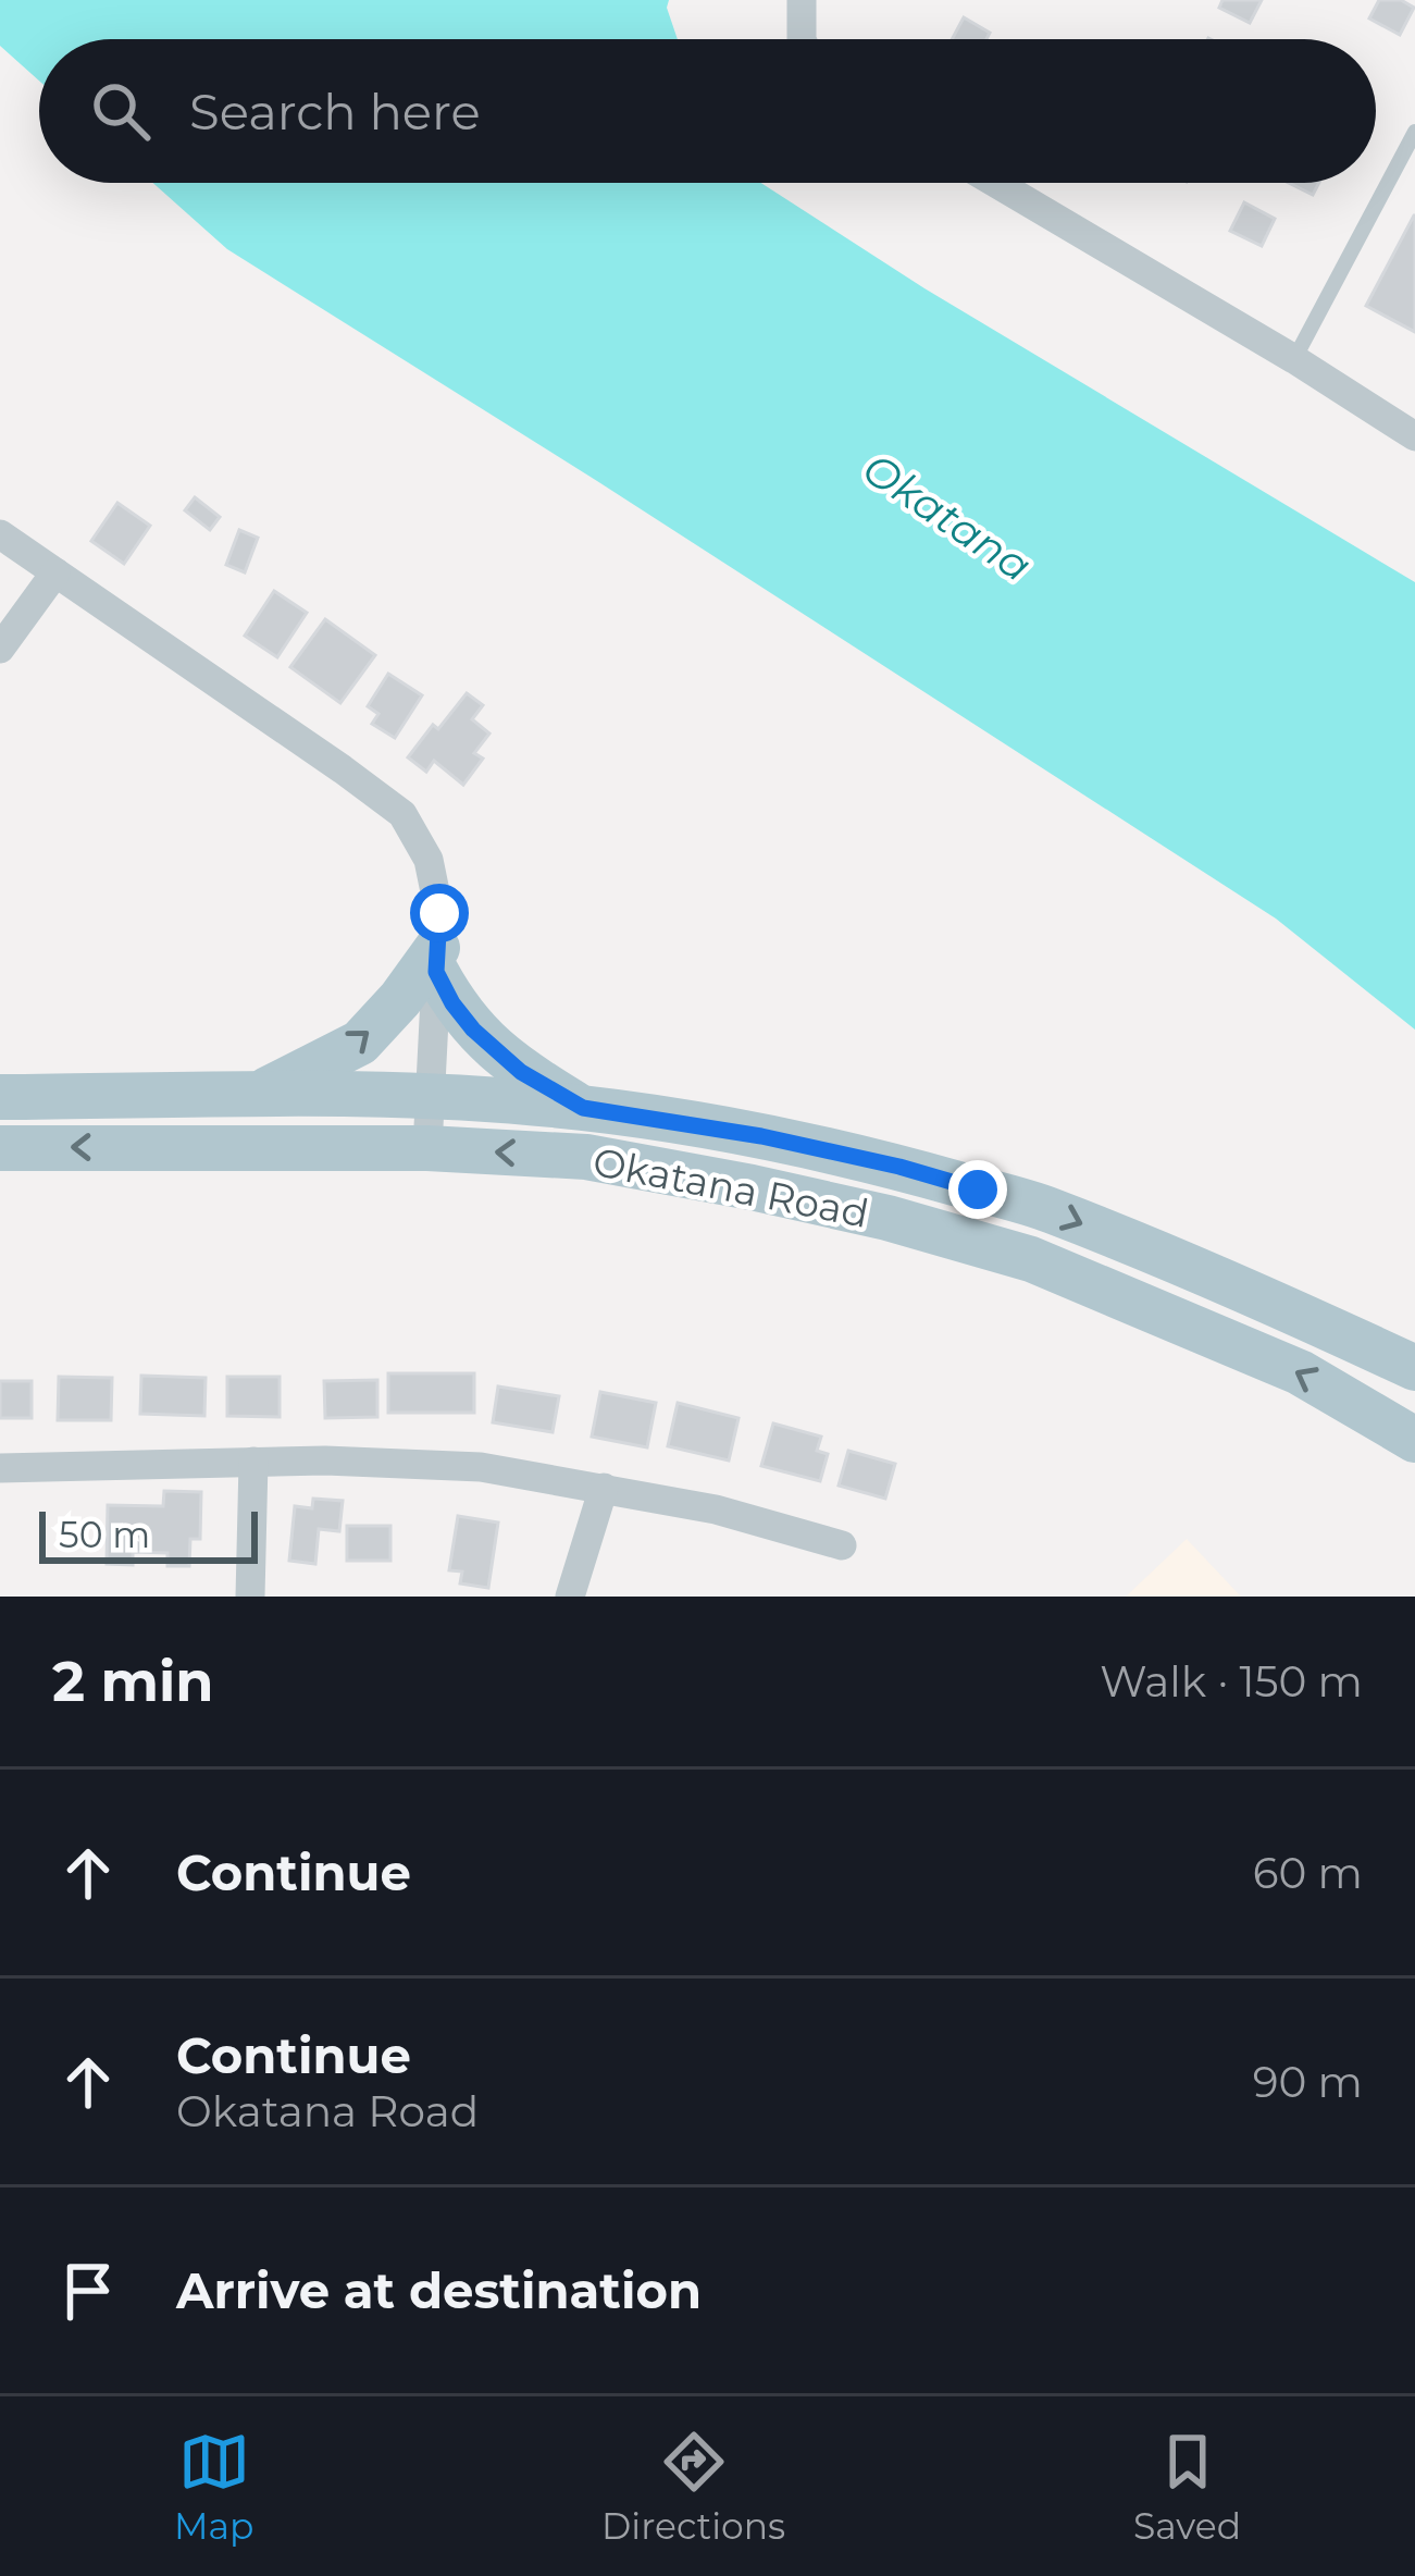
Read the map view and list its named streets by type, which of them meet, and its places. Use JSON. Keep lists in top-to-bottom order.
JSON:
{
  "streets": {
    "main road": ["Okatana Road"]
  },
  "water": ["Okatana"],
  "scale_bar": "50 m",
  "page": {
    "search": "Search here",
    "scale": "50 m",
    "heading": ["2 min", "Walk · 150 m"],
    "list": [
      ["Continue", "60 m"],
      ["Continue", "Okatana Road", "90 m"],
      "Arrive at destination"
    ],
    "nav": ["Map", "Directions", "Saved"]
  }
}
